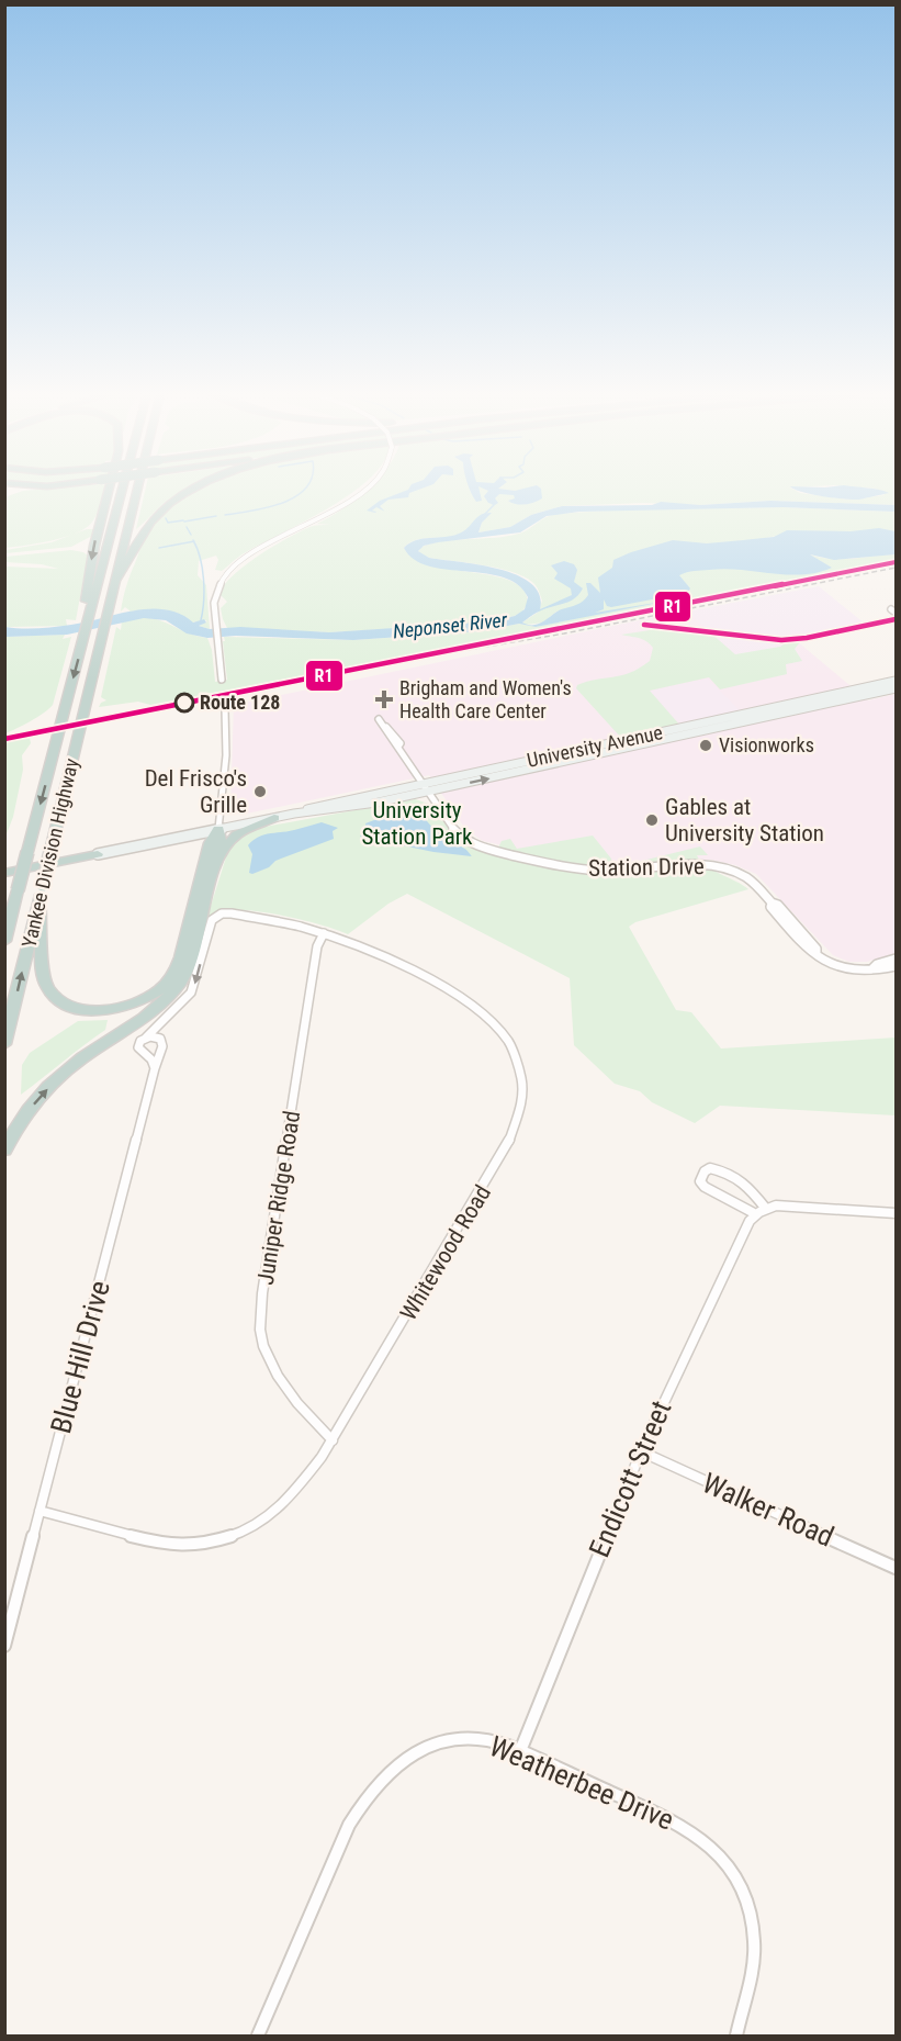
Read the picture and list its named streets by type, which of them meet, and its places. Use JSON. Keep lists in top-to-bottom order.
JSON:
{
  "streets": {
    "highway": ["Yankee Division Highway"],
    "main road": ["University Avenue"],
    "street": [
      "Station Drive",
      "Juniper Ridge Road",
      "Whitewood Road",
      "Blue Hill Drive",
      "Endicott Street",
      "Walker Road",
      "Weatherbee Drive"
    ]
  },
  "crossings": [
    ["University Avenue", "Station Drive"],
    ["Juniper Ridge Road", "Whitewood Road"],
    ["Whitewood Road", "Blue Hill Drive"],
    ["Endicott Street", "Walker Road"],
    ["Endicott Street", "Weatherbee Drive"]
  ],
  "water": ["Neponset River"],
  "parks": ["University Station Park"],
  "places": {
    "health": ["Brigham and Women's Health Care Center"],
    "other": [
      "Route 128",
      "Visionworks",
      "Del Frisco's Grille",
      "Gables at University Station"
    ]
  },
  "lines": ["transit line R1"]
}
